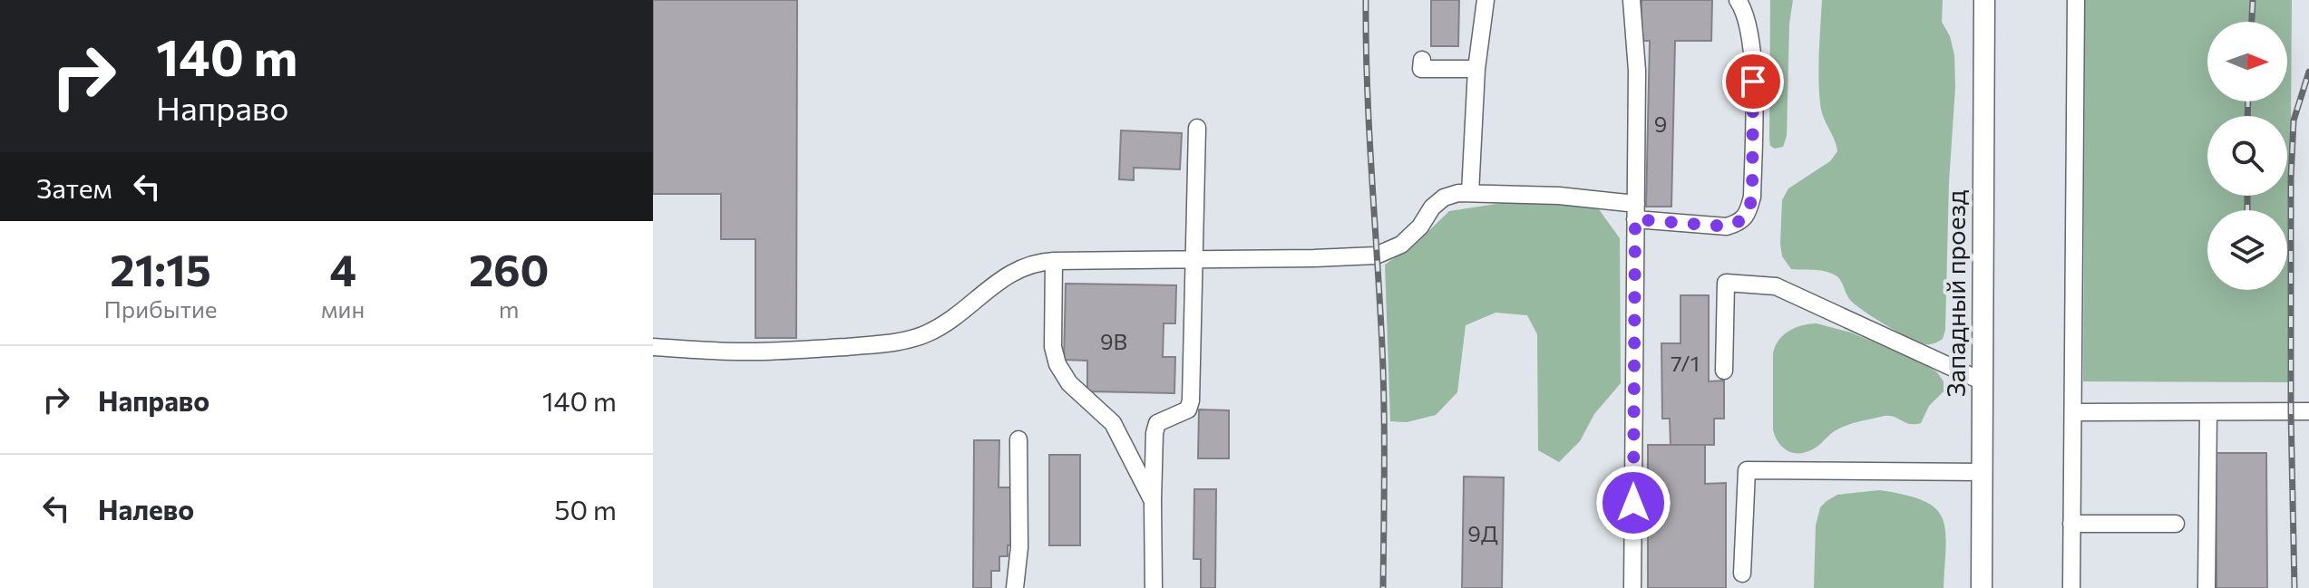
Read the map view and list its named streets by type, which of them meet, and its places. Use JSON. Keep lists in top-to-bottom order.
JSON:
{
  "streets": {
    "main road": ["Западный проезд"]
  },
  "house_numbers": [
    "9",
    "9В",
    "7/1",
    "9Д"
  ],
  "north": "right",
  "page": {
    "turn": ["140 m", "Направо"],
    "then": "Затем",
    "eta": [
      "21:15",
      "Прибытие",
      "4",
      "мин",
      "260",
      "m"
    ],
    "list": [
      {
        "name": "Направо",
        "value": "140 m"
      },
      {
        "name": "Налево",
        "value": "50 m"
      }
    ]
  }
}
